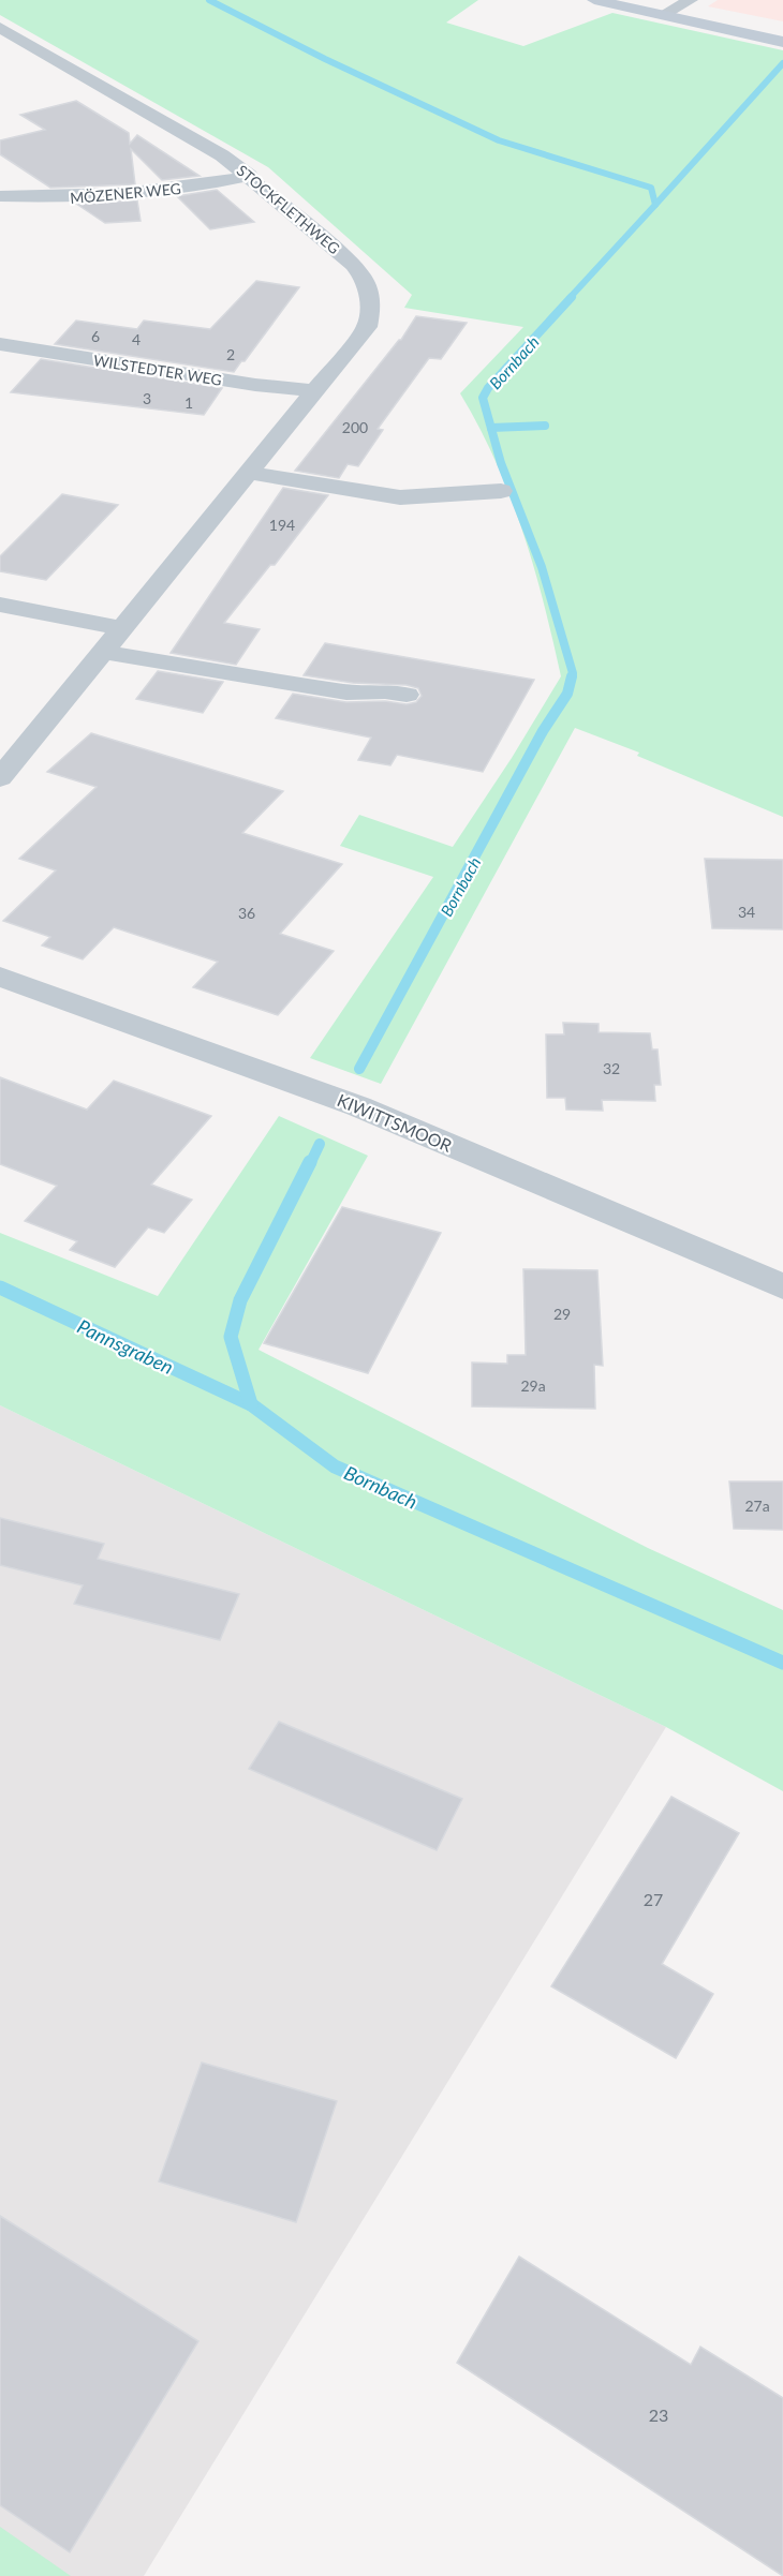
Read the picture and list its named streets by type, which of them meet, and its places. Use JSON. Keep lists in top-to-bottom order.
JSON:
{
  "streets": {
    "street": [
      "MÖZENER WEG",
      "STOCKFLETHWEG",
      "WILSTEDTER WEG",
      "KIWITTSMOOR"
    ]
  },
  "crossings": [
    ["MÖZENER WEG", "STOCKFLETHWEG"],
    ["STOCKFLETHWEG", "WILSTEDTER WEG"]
  ],
  "water": ["Bornbach", "Pannsgraben"],
  "house_numbers": [
    "6",
    "4",
    "2",
    "3",
    "1",
    "200",
    "194",
    "34",
    "36",
    "32",
    "29",
    "29a",
    "27a",
    "27",
    "23"
  ]
}
